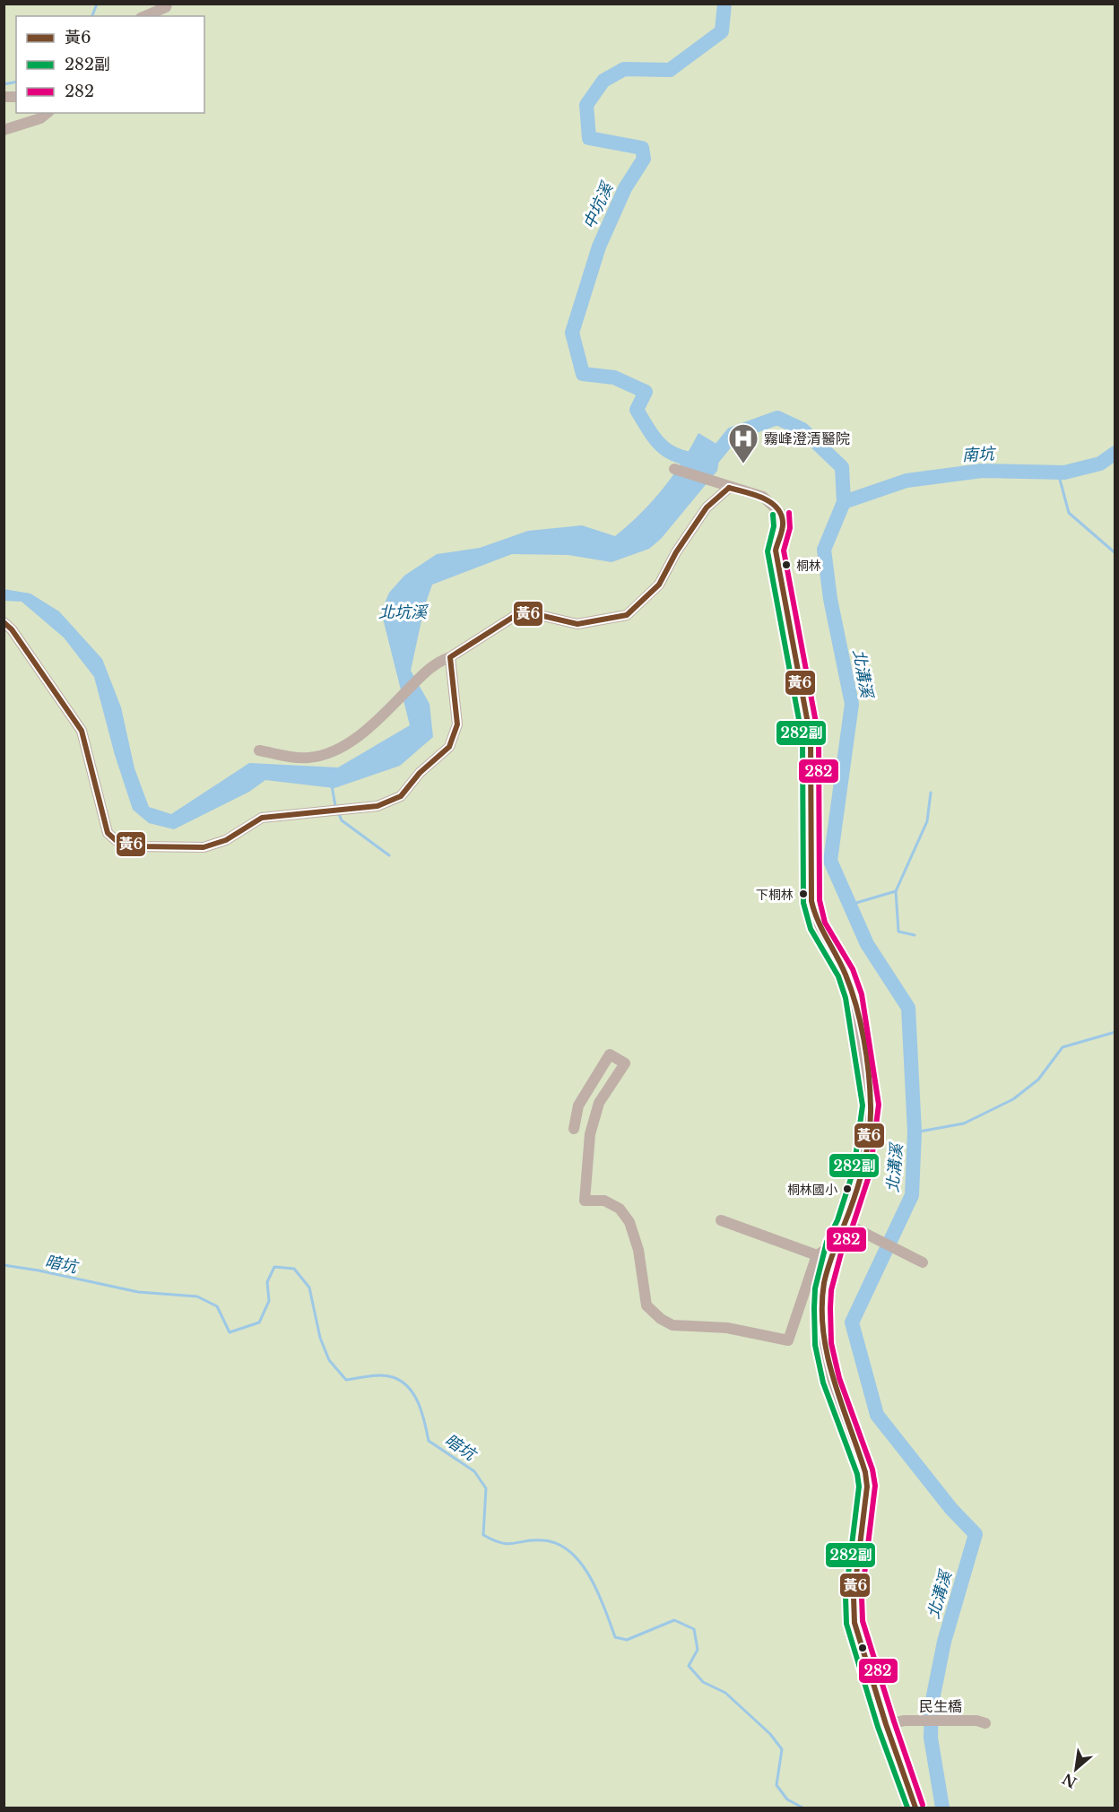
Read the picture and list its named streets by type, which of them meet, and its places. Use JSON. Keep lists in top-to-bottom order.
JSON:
{
  "streets": {
    "street": ["民生橋"]
  },
  "water": [
    "中坑溪",
    "南坑",
    "北坑溪",
    "北溝溪",
    "暗坑"
  ],
  "places": {
    "hospital": ["霧峰澄清醫院"],
    "other": ["桐林", "下桐林", "桐林國小"]
  },
  "lines": ["transit line 黃6", "transit line 282", "transit line 282副"],
  "legend": ["黃6", "282副", "282"],
  "north": "bottom left"
}
